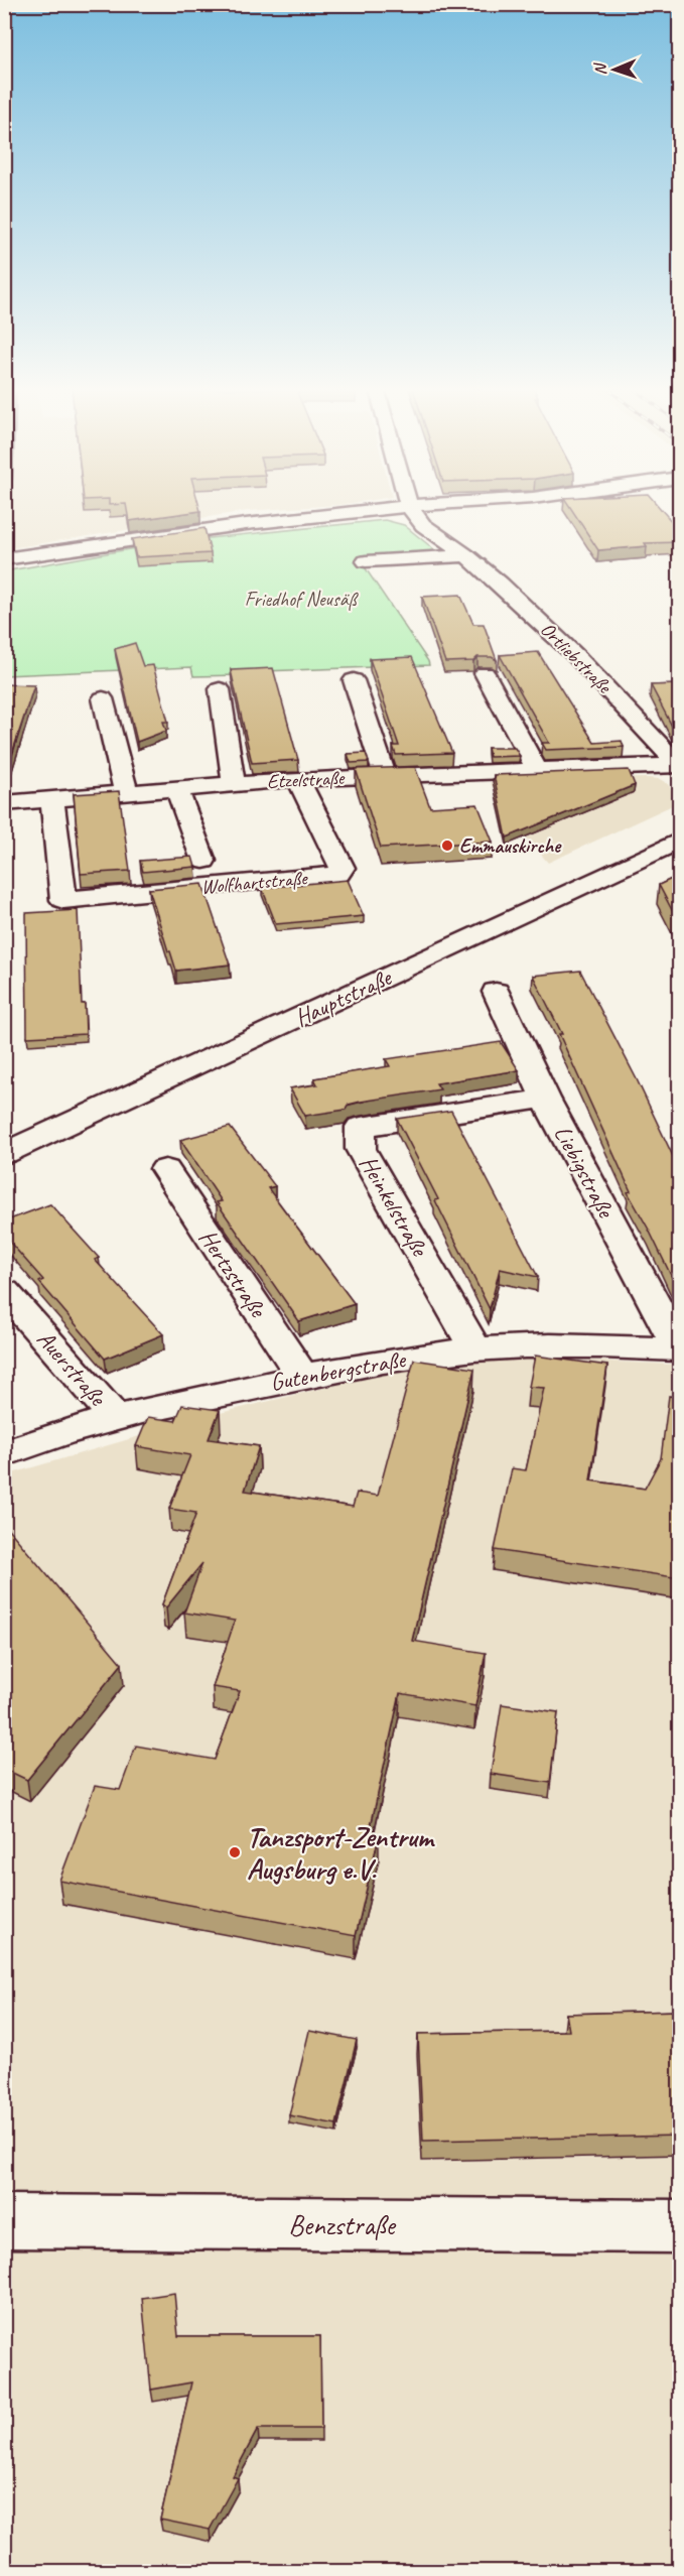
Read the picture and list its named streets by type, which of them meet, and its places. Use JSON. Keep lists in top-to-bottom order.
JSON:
{
  "streets": {
    "street": [
      "Ortliebstraße",
      "Etzelstraße",
      "Wolfhartstraße",
      "Hauptstraße",
      "Liebigstraße",
      "Heinkelstraße",
      "Hertzstraße",
      "Auerstraße",
      "Gutenbergstraße",
      "Benzstraße"
    ]
  },
  "crossings": [
    ["Ortliebstraße", "Etzelstraße"],
    ["Etzelstraße", "Wolfhartstraße"],
    ["Liebigstraße", "Heinkelstraße"],
    ["Liebigstraße", "Gutenbergstraße"],
    ["Heinkelstraße", "Gutenbergstraße"],
    ["Hertzstraße", "Gutenbergstraße"],
    ["Auerstraße", "Gutenbergstraße"]
  ],
  "parks": ["Friedhof Neusäß"],
  "places": ["Emmauskirche", "Tanzsport-Zentrum Augsburg e.V."],
  "north": "left"
}
